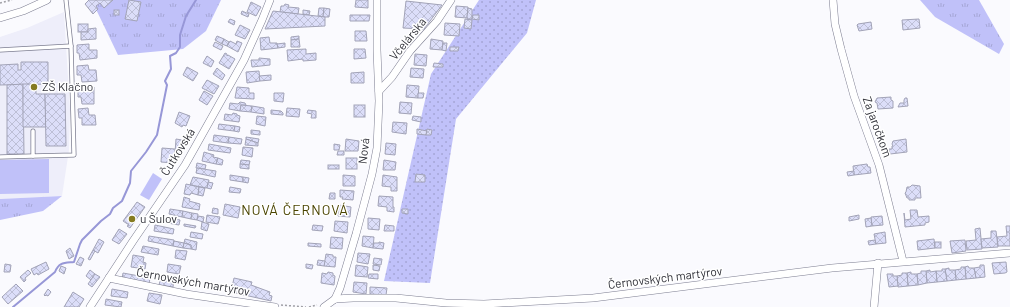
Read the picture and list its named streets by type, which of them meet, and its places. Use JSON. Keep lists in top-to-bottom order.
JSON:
{
  "streets": {
    "street": [
      "Včelárska",
      "Za jaročkom",
      "Nová",
      "Čutkovská",
      "Černovských martýrov"
    ]
  },
  "crossings": [
    ["Včelárska", "Nová"],
    ["Za jaročkom", "Černovských martýrov"],
    ["Nová", "Černovských martýrov"],
    ["Čutkovská", "Černovských martýrov"]
  ],
  "districts": ["NOVÁ ČERNOVÁ"],
  "places": ["ZŠ Klačno", "u Šulov"]
}
